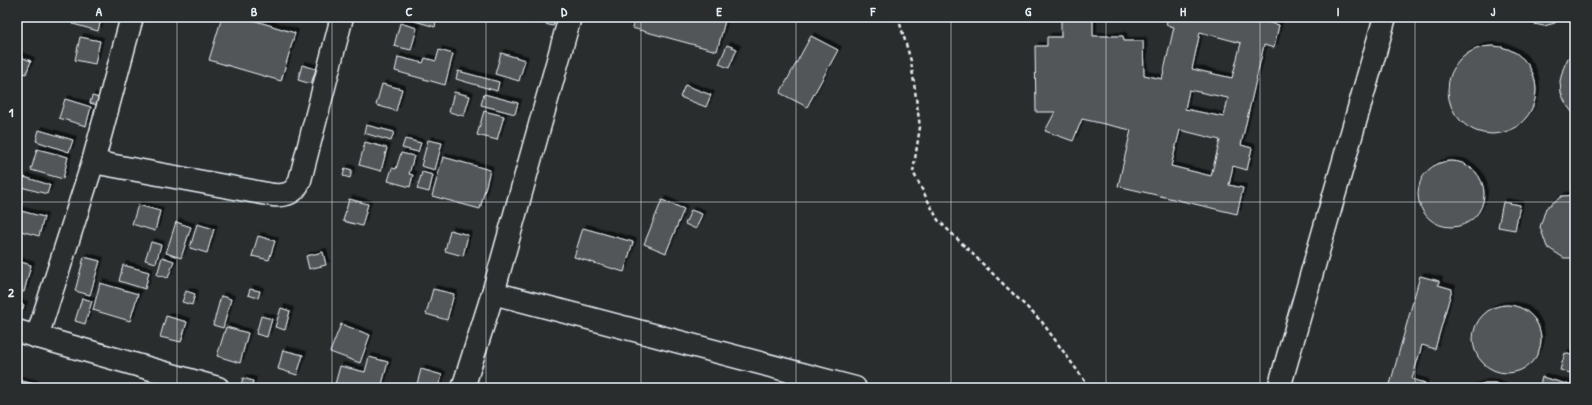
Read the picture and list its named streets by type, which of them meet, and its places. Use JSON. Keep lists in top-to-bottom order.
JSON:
{
  "grid": {
    "columns": [
      "A",
      "B",
      "C",
      "D",
      "E",
      "F",
      "G",
      "H",
      "I",
      "J"
    ],
    "rows": ["1", "2"]
  }
}
